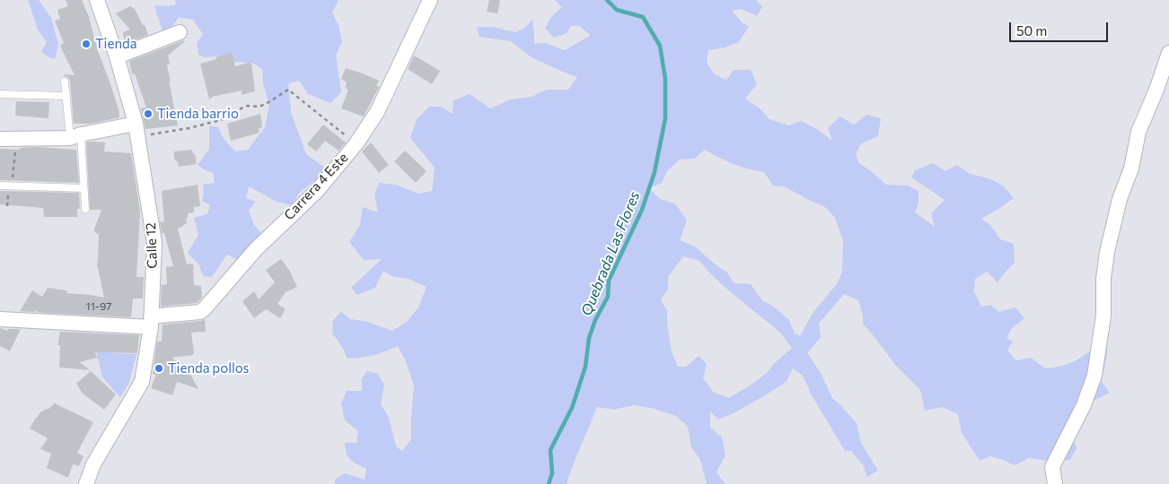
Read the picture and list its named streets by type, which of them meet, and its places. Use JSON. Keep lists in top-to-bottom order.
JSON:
{
  "streets": {
    "street": ["Carrera 4 Este", "Calle 12"]
  },
  "crossings": [
    ["Carrera 4 Este", "Calle 12"]
  ],
  "water": ["Quebrada Las Flores"],
  "places": ["Tienda", "Tienda barrio", "Tienda pollos"],
  "house_numbers": ["11-97"],
  "scale_bar": "50 m"
}
